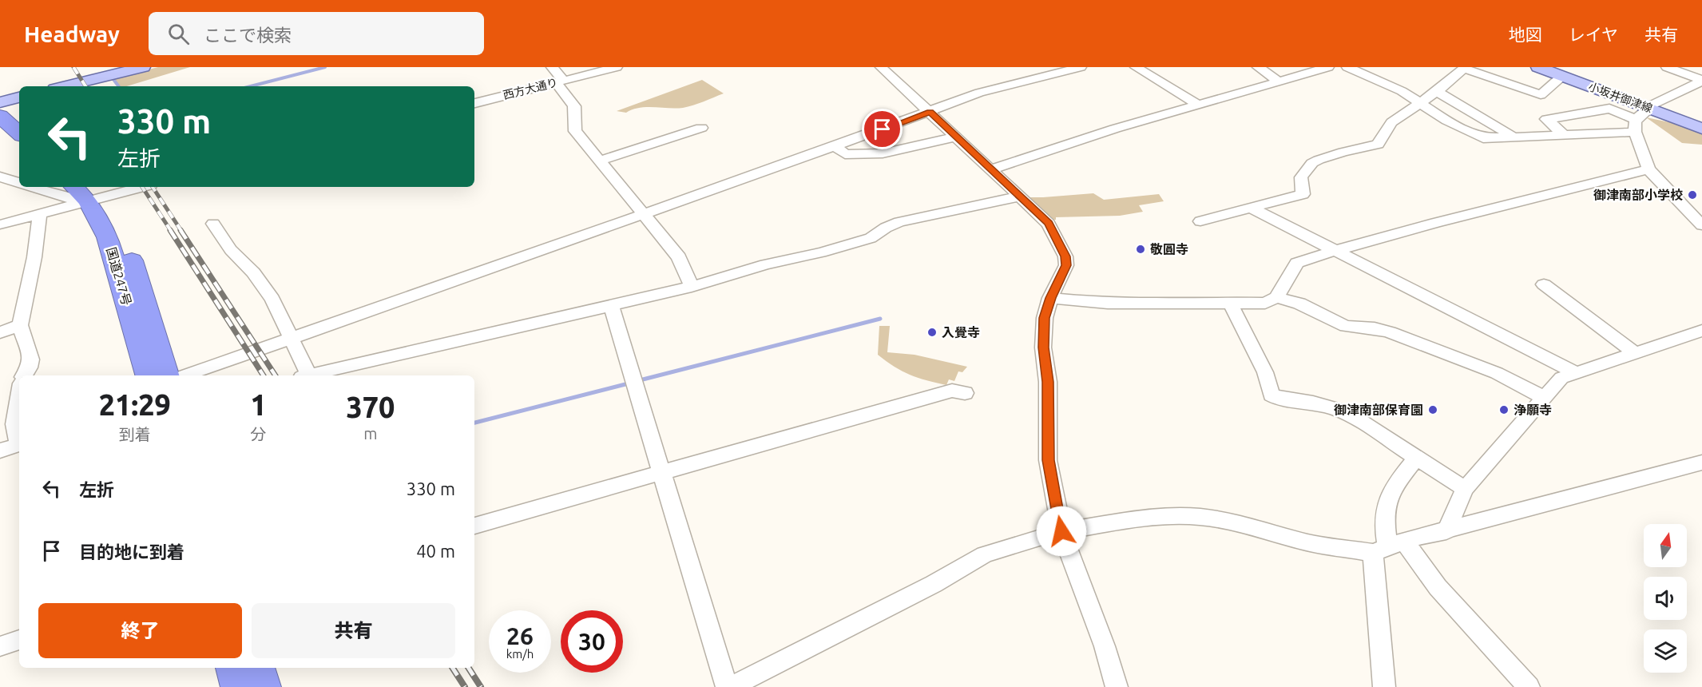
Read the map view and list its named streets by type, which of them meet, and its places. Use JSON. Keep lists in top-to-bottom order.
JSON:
{
  "streets": {
    "highway": ["国道247号"],
    "main road": ["小坂井御津線"],
    "street": ["西方大通り"]
  },
  "places": [
    "御津南部小学校",
    "敬圓寺",
    "入覺寺",
    "御津南部保育園",
    "浄願寺"
  ],
  "north": "top",
  "page": {
    "header": "Headway",
    "search": "ここで検索",
    "nav": ["地図", "レイヤ", "共有"],
    "turn": ["330 m", "左折"],
    "eta": [
      "21:29",
      "到着",
      "1",
      "分",
      "370",
      "m"
    ],
    "list": [
      {
        "name": "左折",
        "value": "330 m"
      },
      {
        "name": "目的地に到着",
        "value": "40 m"
      }
    ],
    "buttons": ["終了", "共有"],
    "speed": "26 km/h",
    "limit": "30"
  }
}
